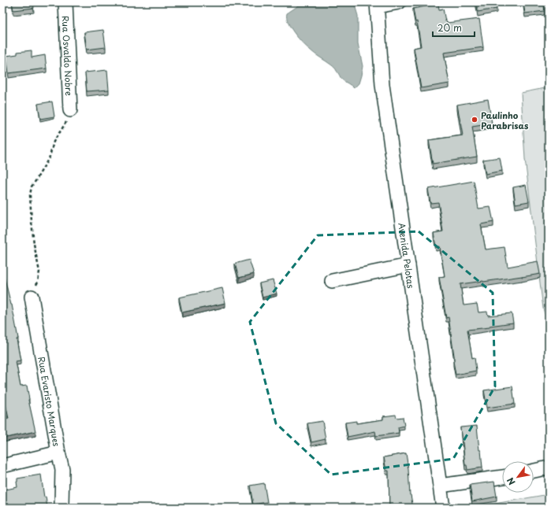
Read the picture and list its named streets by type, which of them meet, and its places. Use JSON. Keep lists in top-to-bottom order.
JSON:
{
  "streets": {
    "street": ["Rua Osvaldo Nobre", "Avenida Pelotas", "Rua Evaristo Marques"]
  },
  "places": ["Paulinho Parabrisas"],
  "scale_bar": "20 m",
  "north": "bottom left"
}
